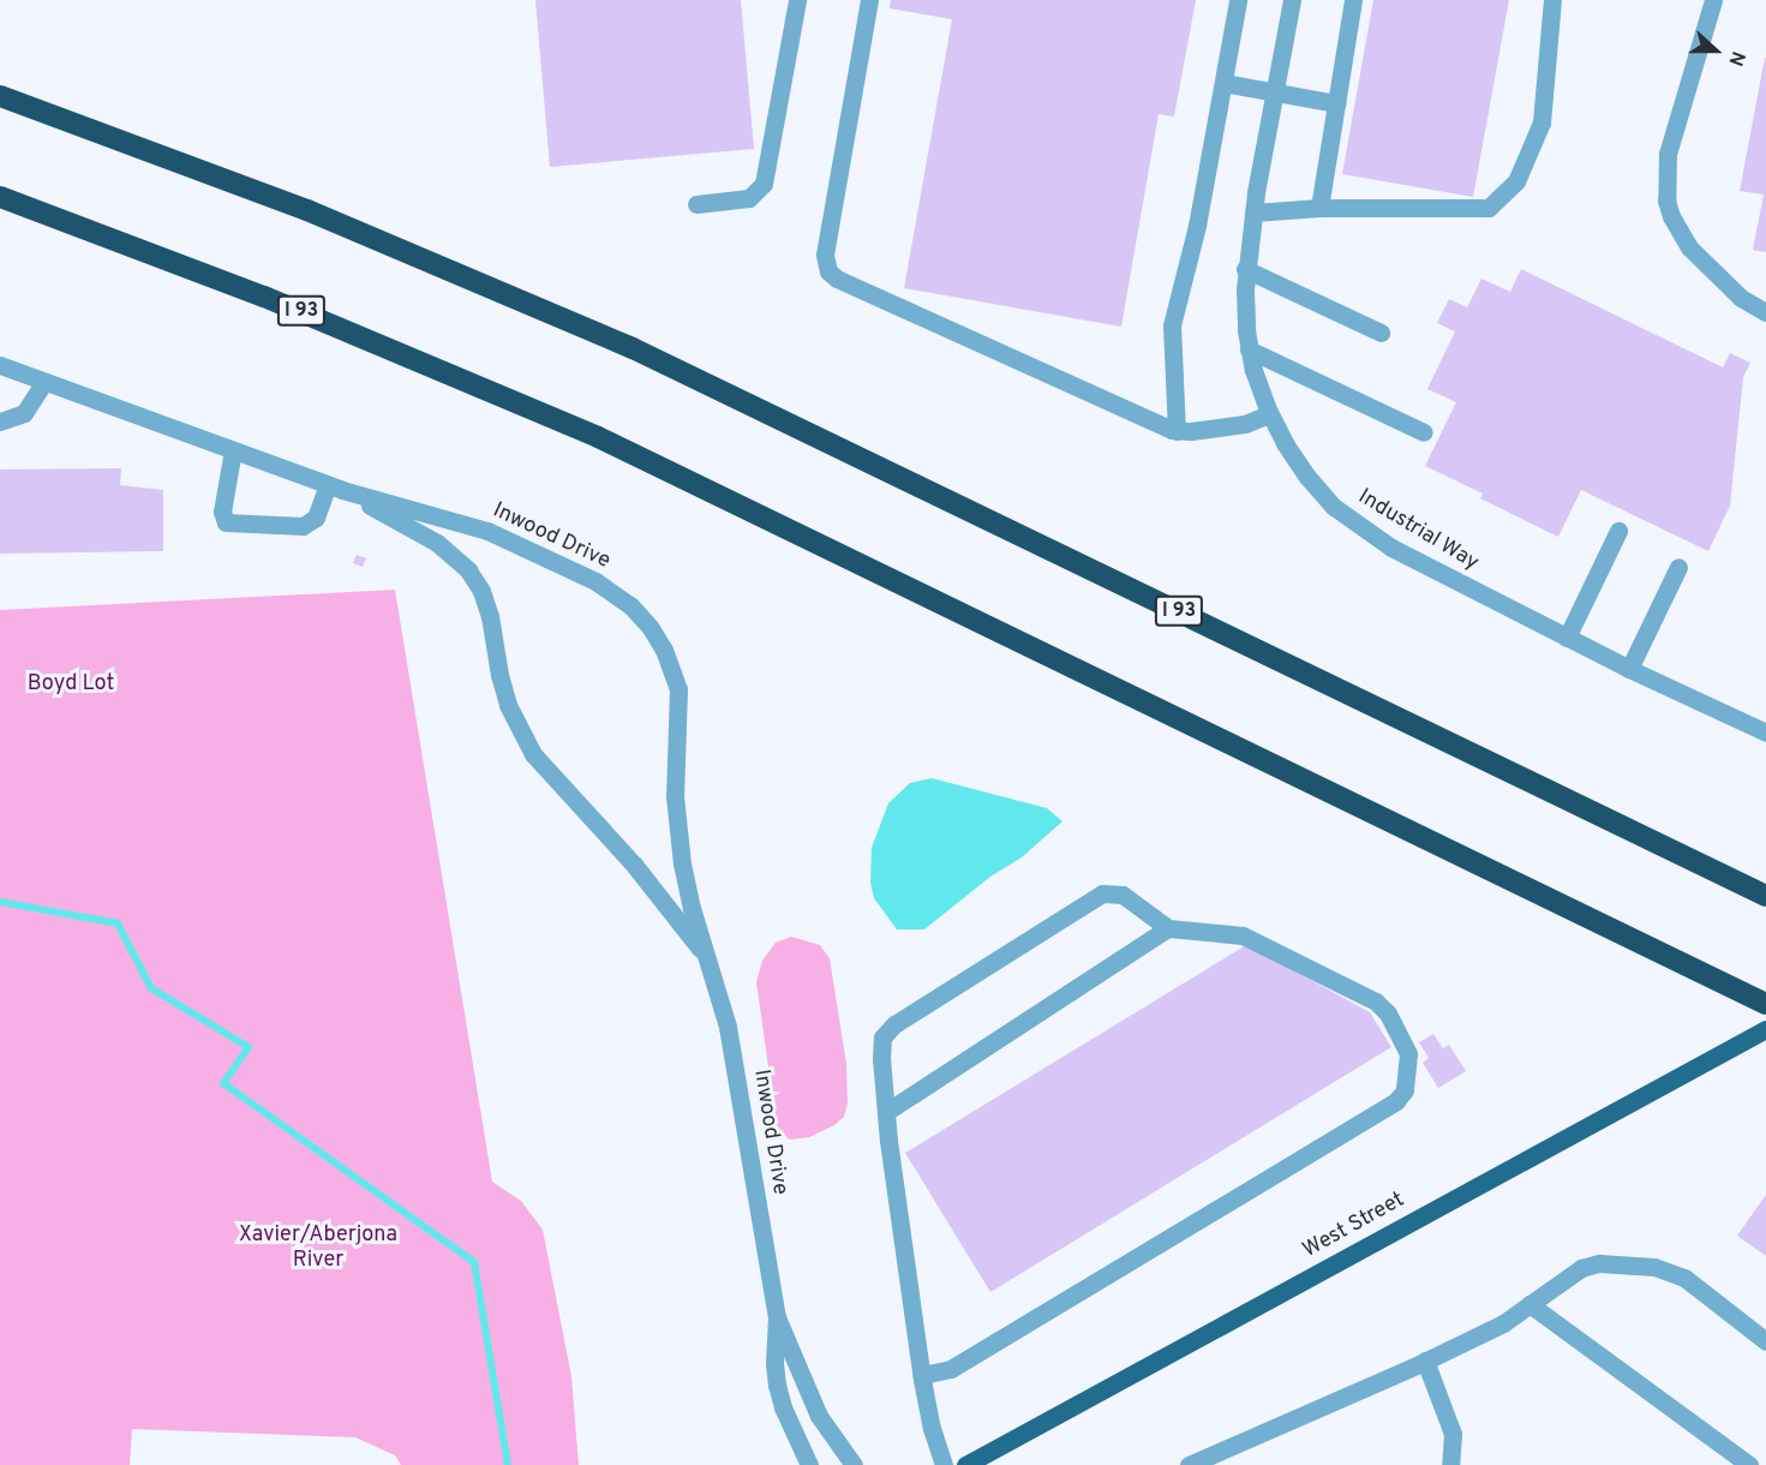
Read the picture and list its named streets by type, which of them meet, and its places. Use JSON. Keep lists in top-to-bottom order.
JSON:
{
  "streets": {
    "highway": ["I 93"],
    "main road": ["West Street"],
    "street": ["Industrial Way", "Inwood Drive"]
  },
  "parks": ["Boyd Lot", "Xavier/Aberjona River"],
  "north": "right"
}
